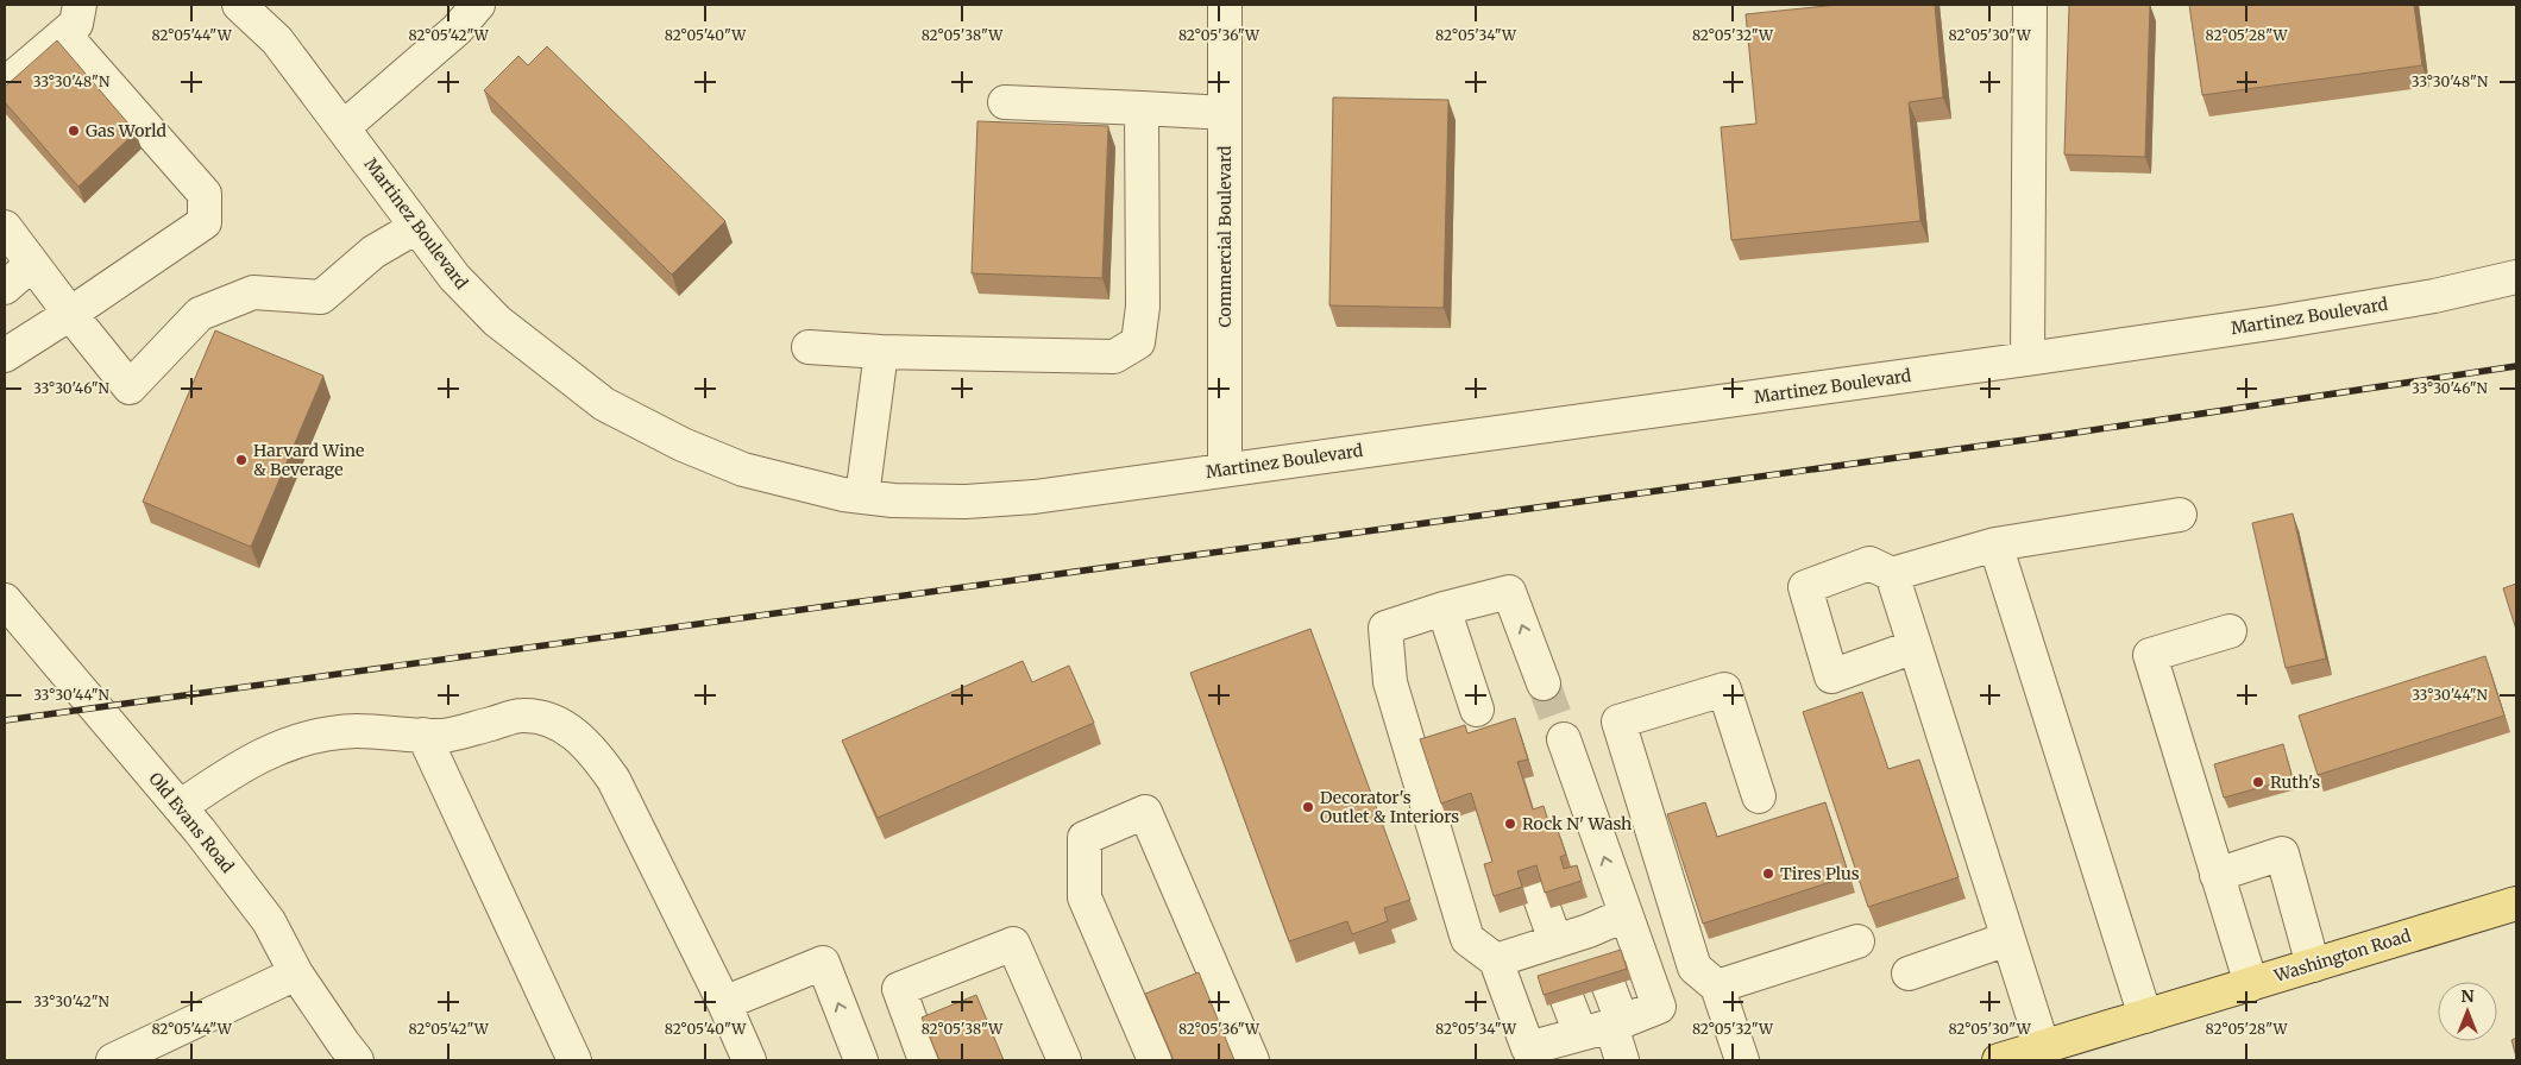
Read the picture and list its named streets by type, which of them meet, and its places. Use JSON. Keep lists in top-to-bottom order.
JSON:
{
  "streets": {
    "main road": ["Washington Road"],
    "street": ["Martinez Boulevard", "Commercial Boulevard", "Old Evans Road"]
  },
  "crossings": [
    ["Martinez Boulevard", "Commercial Boulevard"]
  ],
  "places": [
    "Gas World",
    "Harvard Wine & Beverage",
    "Ruth's",
    "Decorator's Outlet & Interiors",
    "Rock N' Wash",
    "Tires Plus"
  ],
  "north": "top",
  "coordinates": [
    "82°05'44\"W",
    "82°05'42\"W",
    "82°05'40\"W",
    "82°05'38\"W",
    "82°05'36\"W",
    "82°05'34\"W",
    "82°05'32\"W",
    "82°05'30\"W",
    "82°05'28\"W",
    "33°30'48\"N",
    "33°30'46\"N",
    "33°30'44\"N",
    "33°30'42\"N"
  ]
}
